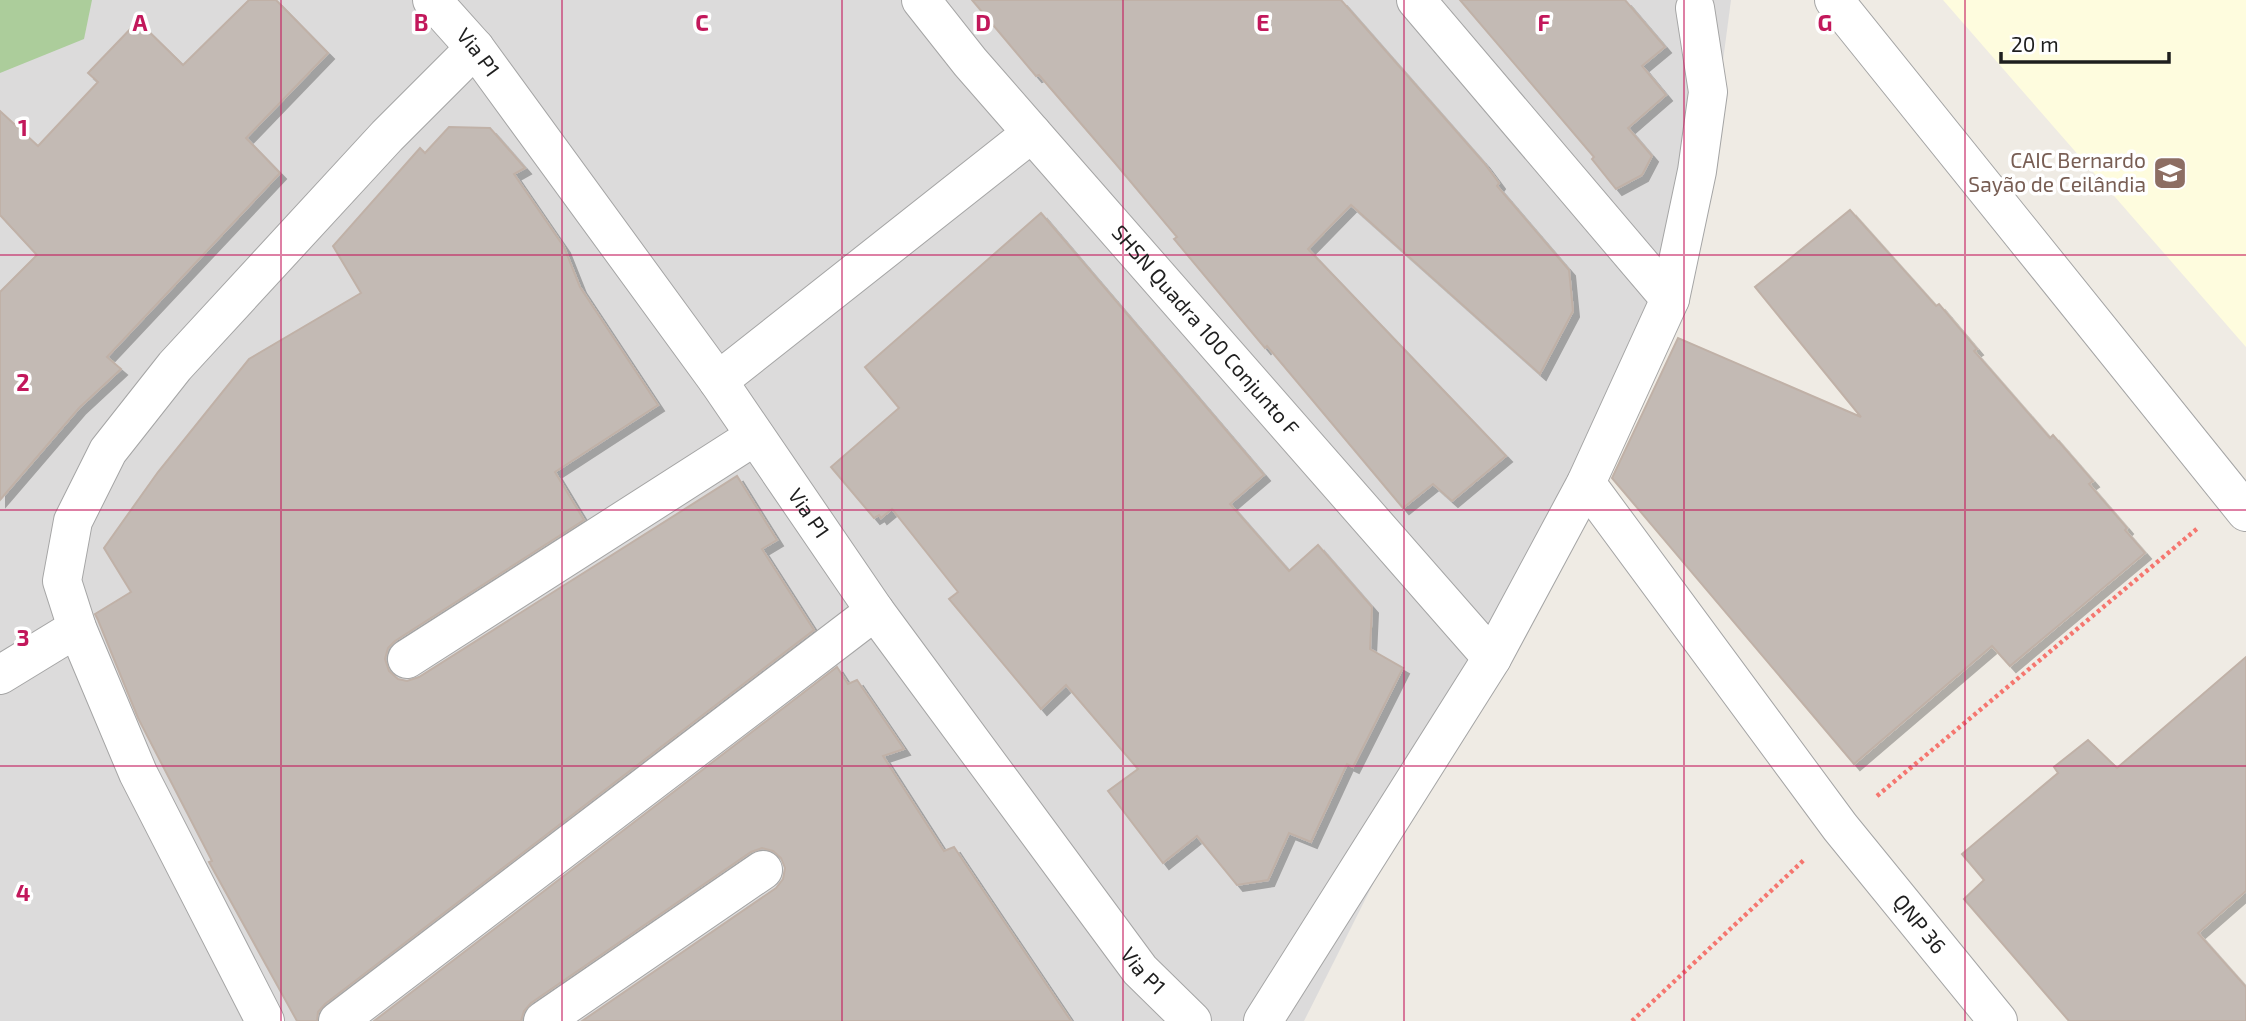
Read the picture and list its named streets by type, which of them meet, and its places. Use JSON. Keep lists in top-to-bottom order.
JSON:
{
  "streets": {
    "street": ["Via P1", "SHSN Quadra 100 Conjunto F", "QNP 36"]
  },
  "places": {
    "school or university": ["CAIC Bernardo Sayão de Ceilândia"]
  },
  "scale_bar": "20 m",
  "grid": {
    "columns": [
      "A",
      "B",
      "C",
      "D",
      "E",
      "F",
      "G"
    ],
    "rows": [
      "1",
      "2",
      "3",
      "4"
    ]
  }
}
